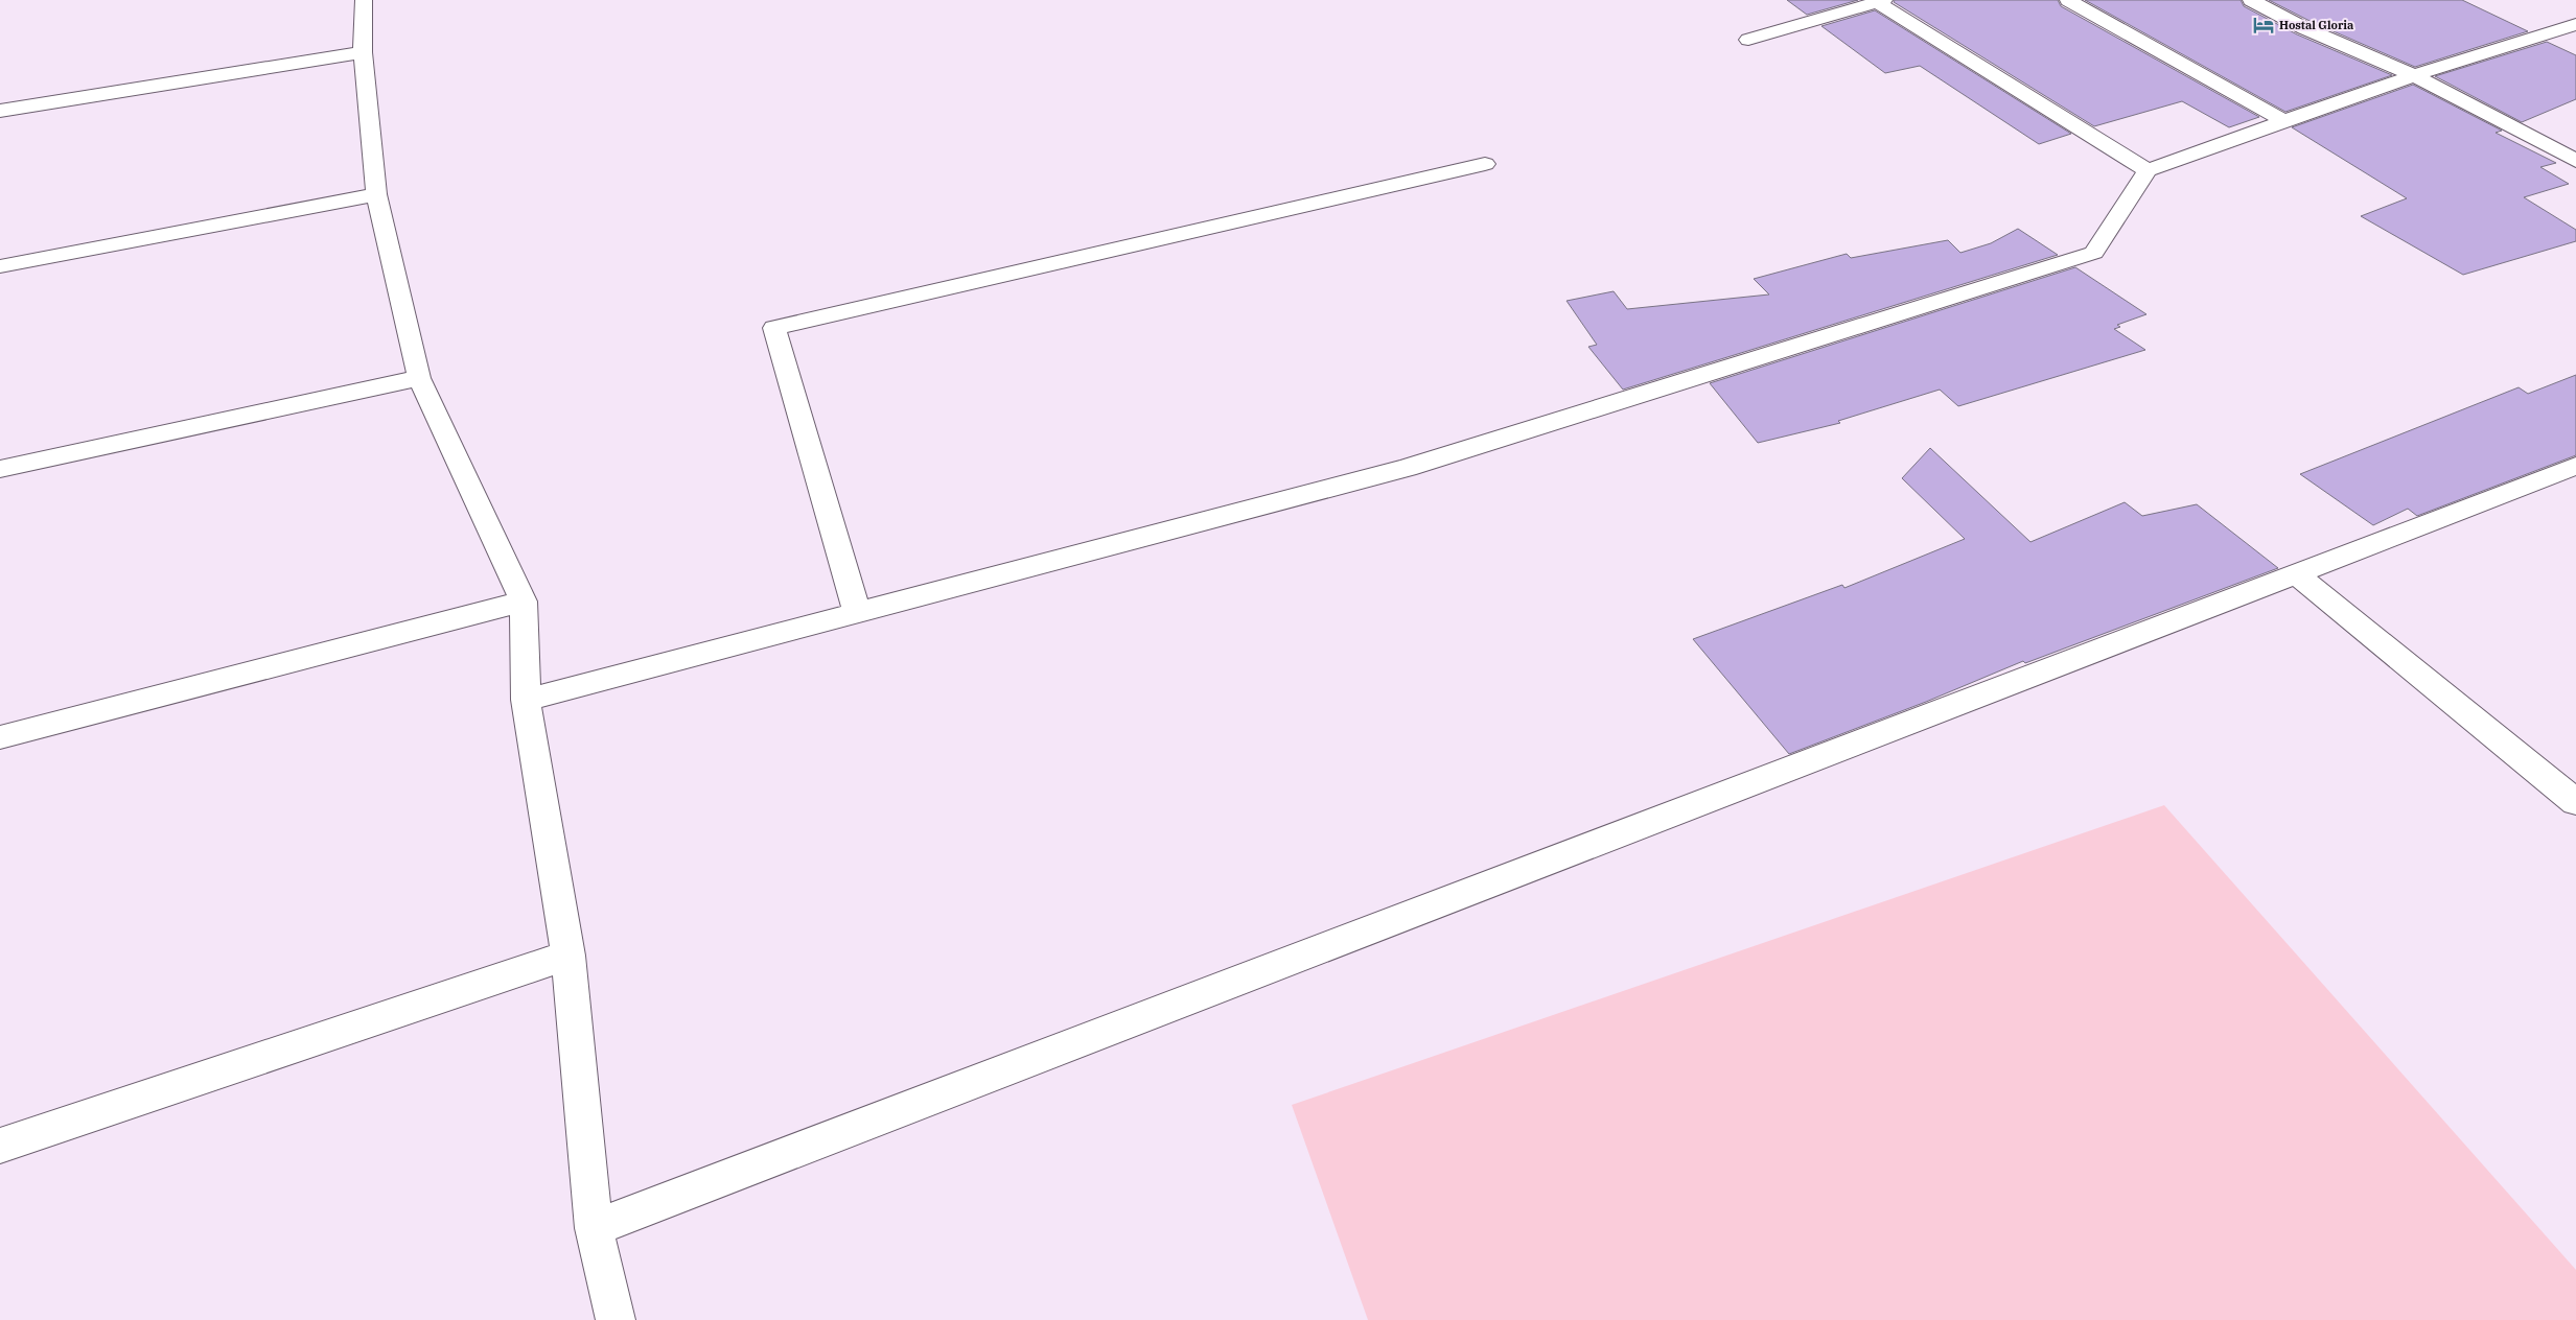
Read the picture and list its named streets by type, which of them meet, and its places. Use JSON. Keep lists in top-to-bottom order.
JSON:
{
  "places": {
    "hotel": ["Hostal Gloria"]
  }
}
